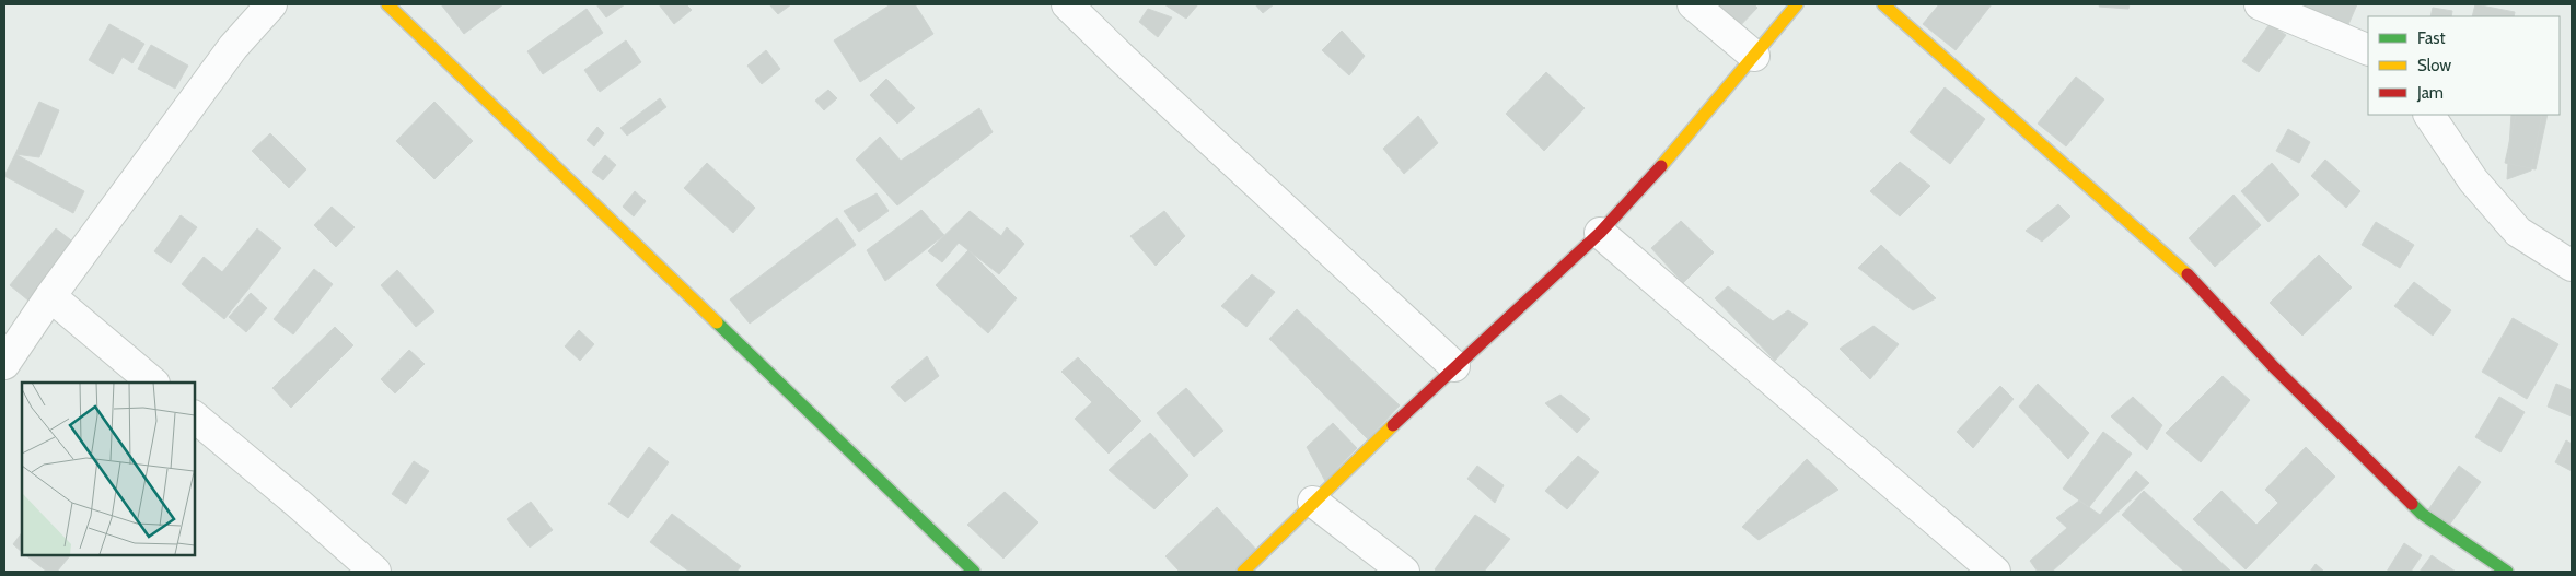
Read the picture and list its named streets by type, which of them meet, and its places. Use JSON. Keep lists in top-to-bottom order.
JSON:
{
  "legend": ["Fast", "Slow", "Jam"]
}
